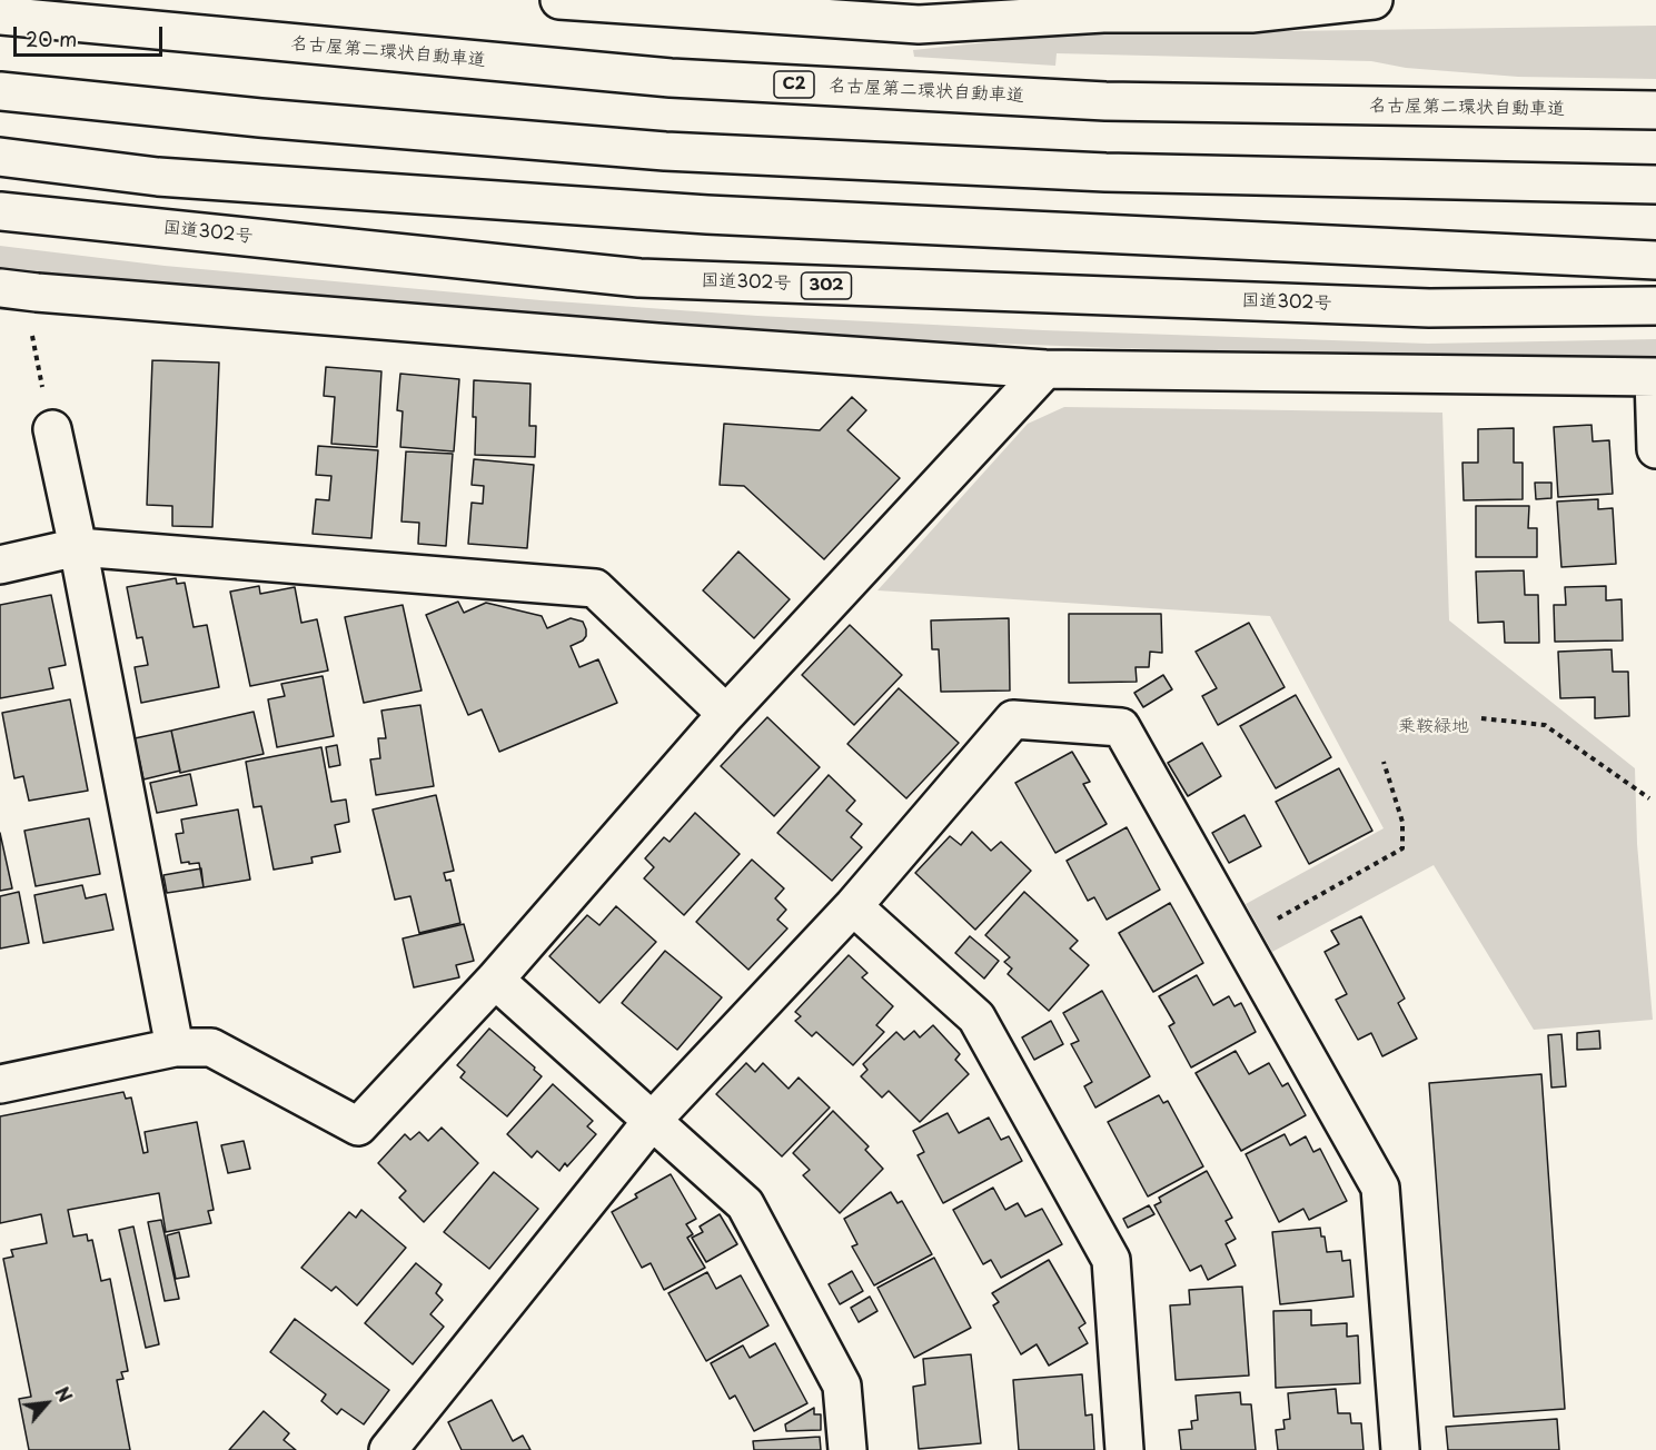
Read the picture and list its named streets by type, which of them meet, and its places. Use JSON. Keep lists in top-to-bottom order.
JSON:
{
  "streets": {
    "main road": [
      "名古屋第二環状自動車道",
      "C2",
      "国道302号",
      "302"
    ]
  },
  "parks": ["乗鞍緑地"],
  "scale_bar": "20 m",
  "north": "top right"
}
